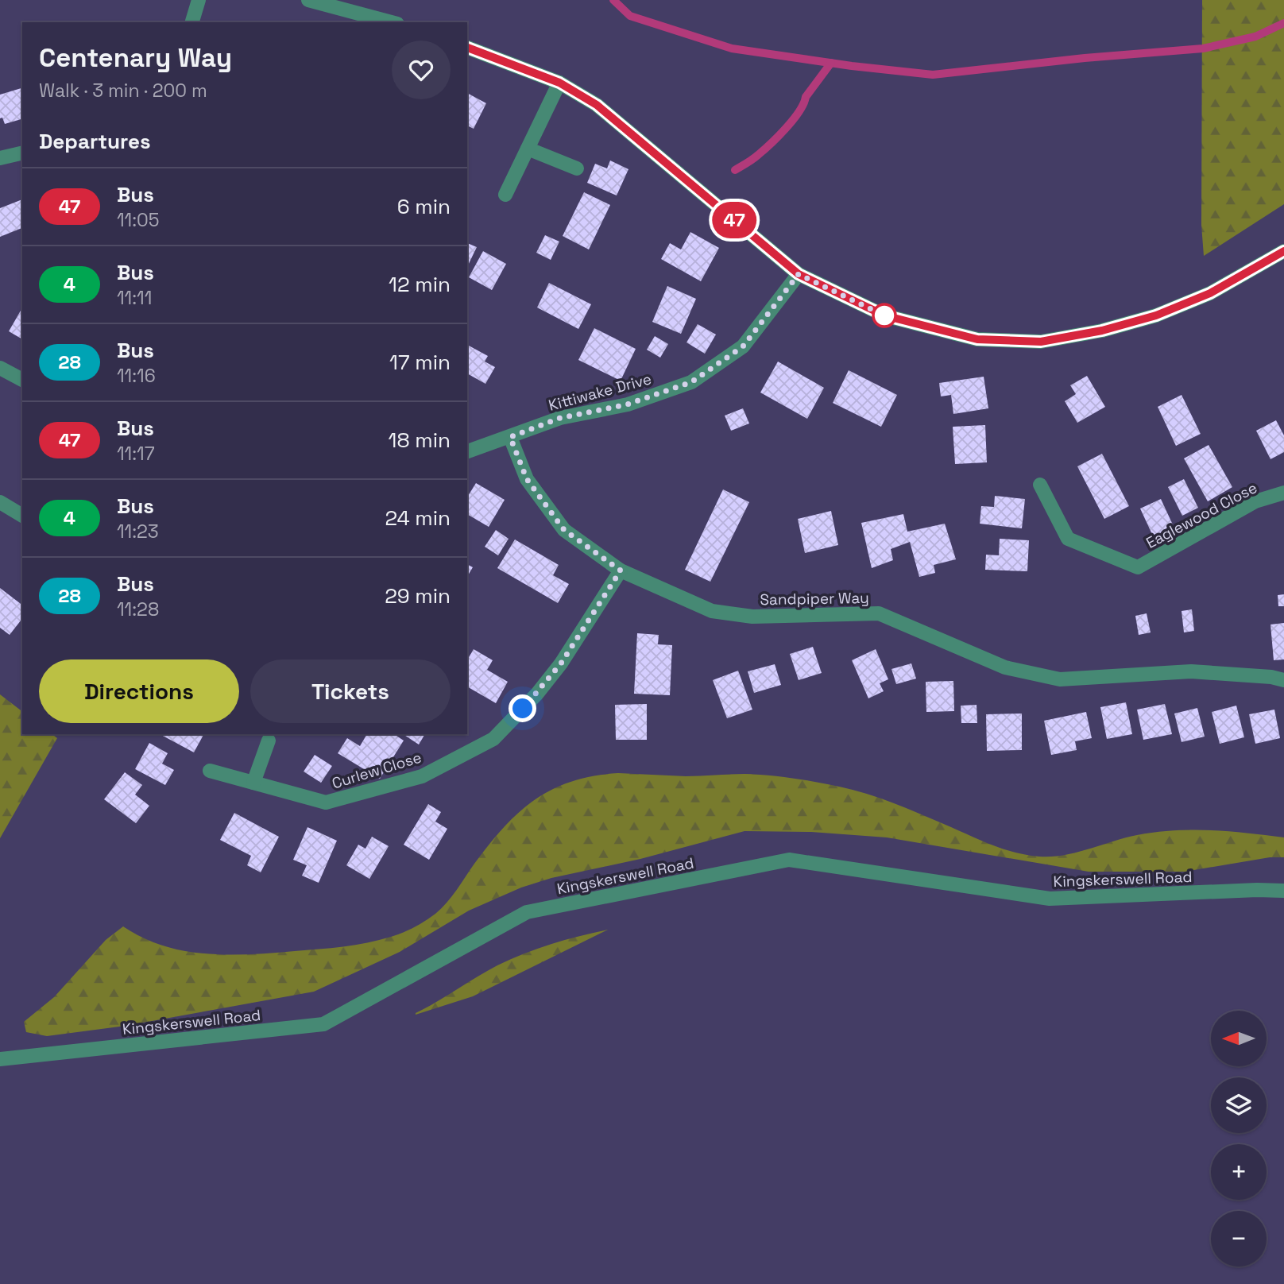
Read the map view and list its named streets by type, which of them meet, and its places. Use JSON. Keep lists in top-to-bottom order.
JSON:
{
  "streets": {
    "street": [
      "Kittiwake Drive",
      "Eaglewood Close",
      "Sandpiper Way",
      "Curlew Close",
      "Kingskerswell Road"
    ]
  },
  "crossings": [
    ["Kittiwake Drive", "Sandpiper Way"],
    ["Sandpiper Way", "Curlew Close"]
  ],
  "lines": ["bus line 47"],
  "north": "left",
  "page": {
    "on_map": "47",
    "heading": [
      ["Centenary Way", "Walk · 3 min · 200 m"],
      "Departures"
    ],
    "list": [
      {
        "mark": "47",
        "name": "Bus",
        "note": "11:05",
        "value": "6 min"
      },
      {
        "mark": "4",
        "name": "Bus",
        "note": "11:11",
        "value": "12 min"
      },
      {
        "mark": "28",
        "name": "Bus",
        "note": "11:16",
        "value": "17 min"
      },
      {
        "mark": "47",
        "name": "Bus",
        "note": "11:17",
        "value": "18 min"
      },
      {
        "mark": "4",
        "name": "Bus",
        "note": "11:23",
        "value": "24 min"
      },
      {
        "mark": "28",
        "name": "Bus",
        "note": "11:28",
        "value": "29 min"
      }
    ],
    "buttons": ["Directions", "Tickets"],
    "map_buttons": ["+", "−"]
  }
}
